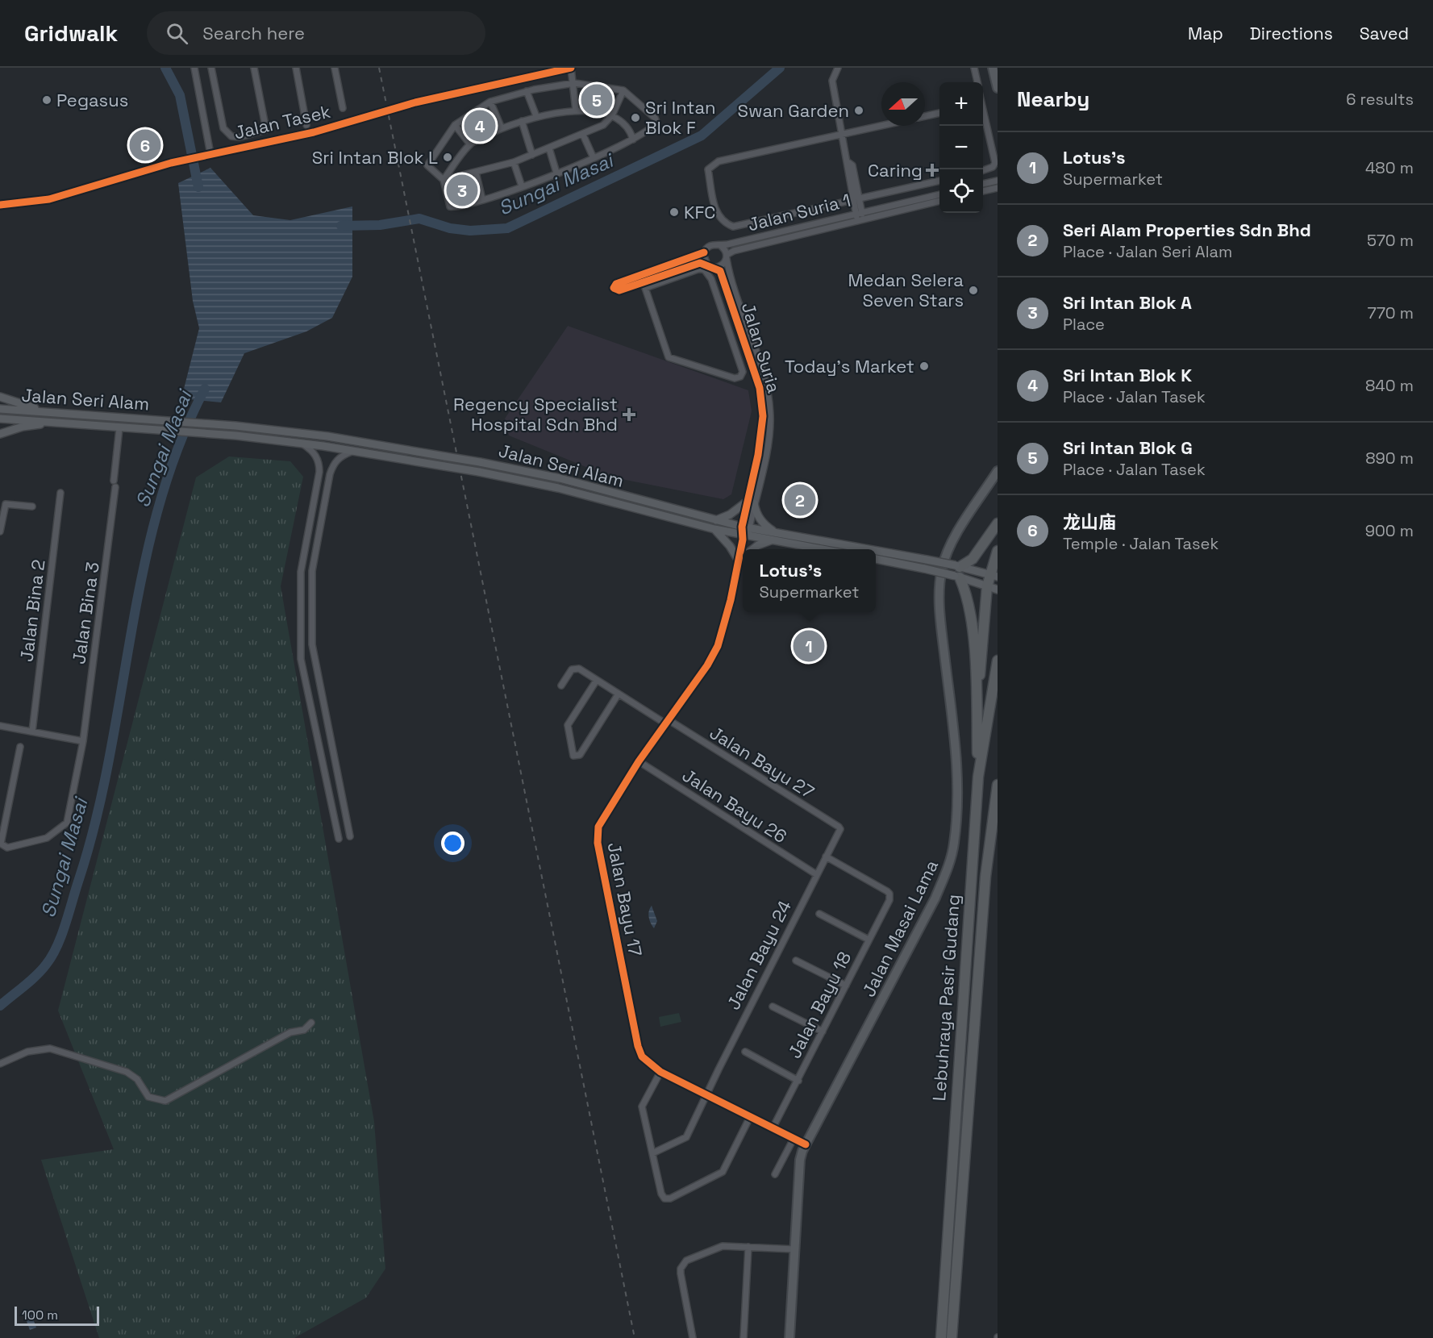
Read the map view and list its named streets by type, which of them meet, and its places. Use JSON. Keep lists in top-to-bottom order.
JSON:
{
  "streets": {
    "highway": ["Lebuhraya Pasir Gudang"],
    "main road": ["Jalan Seri Alam", "Jalan Masai Lama"],
    "street": [
      "Jalan Tasek",
      "Jalan Suria 1",
      "Jalan Suria",
      "Jalan Bina 2",
      "Jalan Bina 3",
      "Jalan Bayu 27",
      "Jalan Bayu 26",
      "Jalan Bayu 17",
      "Jalan Bayu 24",
      "Jalan Bayu 18"
    ]
  },
  "crossings": [
    ["Jalan Suria 1", "Jalan Suria"],
    ["Jalan Suria", "Jalan Seri Alam"],
    ["Jalan Suria", "Jalan Bayu 17"],
    ["Jalan Seri Alam", "Jalan Bayu 17"],
    ["Jalan Bayu 27", "Jalan Bayu 17"],
    ["Jalan Bayu 27", "Jalan Bayu 24"],
    ["Jalan Bayu 26", "Jalan Bayu 17"],
    ["Jalan Bayu 26", "Jalan Bayu 24"],
    ["Jalan Bayu 17", "Jalan Masai Lama"],
    ["Jalan Bayu 17", "Jalan Bayu 24"],
    ["Jalan Bayu 17", "Jalan Bayu 18"],
    ["Jalan Bayu 24", "Jalan Bayu 18"]
  ],
  "water": ["Sungai Masai"],
  "places": {
    "other": [
      "Pegasus",
      "Swan Garden",
      "Sri Intan Blok F",
      "Sri Intan Blok L",
      "KFC",
      "Medan Selera Seven Stars",
      "Today's Market"
    ],
    "health": ["Caring", "Regency Specialist Hospital Sdn Bhd"]
  },
  "scale_bar": "100 m",
  "north": "left",
  "page": {
    "header": "Gridwalk",
    "search": "Search here",
    "nav": ["Map", "Directions", "Saved"],
    "heading": ["Nearby", "6 results"],
    "map_buttons": ["+", "−"],
    "pins": [
      "5",
      "4",
      "6",
      "3",
      "2",
      "1"
    ],
    "list": [
      {
        "mark": "1",
        "name": "Lotus's",
        "note": "Supermarket",
        "value": "480 m"
      },
      {
        "mark": "2",
        "name": "Seri Alam Properties Sdn Bhd",
        "note": "Place · Jalan Seri Alam",
        "value": "570 m"
      },
      {
        "mark": "3",
        "name": "Sri Intan Blok A",
        "note": "Place",
        "value": "770 m"
      },
      {
        "mark": "4",
        "name": "Sri Intan Blok K",
        "note": "Place · Jalan Tasek",
        "value": "840 m"
      },
      {
        "mark": "5",
        "name": "Sri Intan Blok G",
        "note": "Place · Jalan Tasek",
        "value": "890 m"
      },
      {
        "mark": "6",
        "name": "龙山庙",
        "note": "Temple · Jalan Tasek",
        "value": "900 m"
      }
    ],
    "popup": ["Lotus's", "Supermarket"],
    "scale": "100 m"
  }
}
